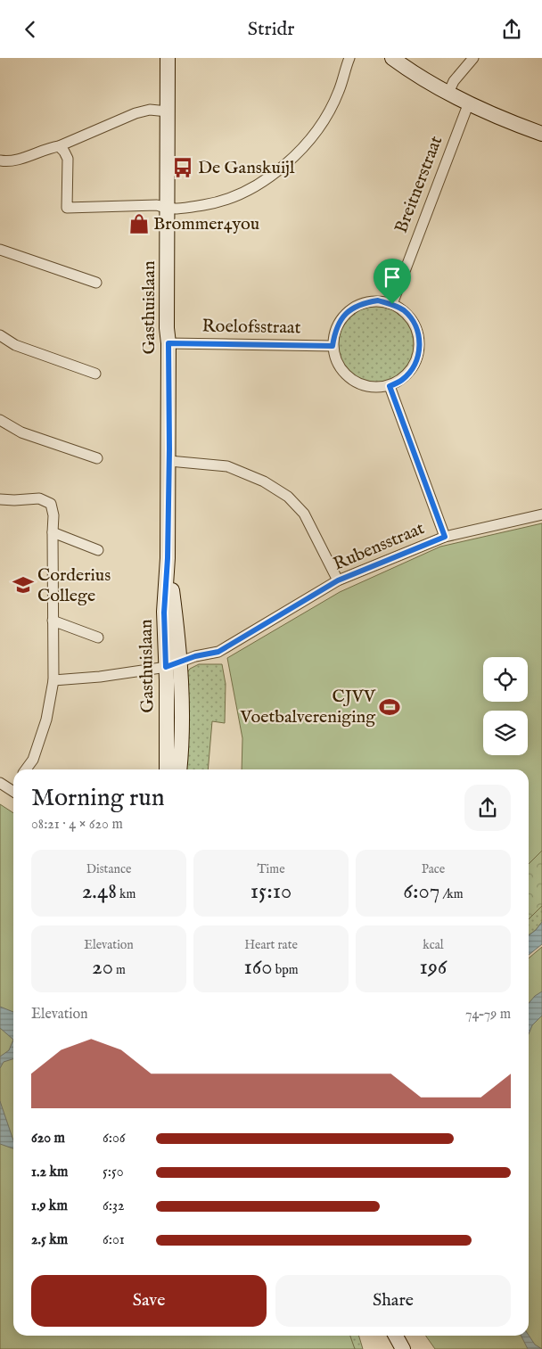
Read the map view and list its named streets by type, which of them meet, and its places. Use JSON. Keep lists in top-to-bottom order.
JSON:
{
  "streets": {
    "main road": ["Gasthuislaan"],
    "street": ["Breitnerstraat", "Roelofsstraat", "Rubensstraat"]
  },
  "crossings": [
    ["Breitnerstraat", "Roelofsstraat"],
    ["Gasthuislaan", "Roelofsstraat"],
    ["Gasthuislaan", "Rubensstraat"]
  ],
  "places": {
    "bus stop": ["De Ganskuijl"],
    "shop": ["Brommer4you"],
    "school or university": ["Corderius College"],
    "sports": ["CJVV Voetbalvereniging"]
  },
  "page": {
    "header": "Stridr",
    "heading": ["Morning run", "08:21 · 4 × 620 m"],
    "stats": [
      ["Distance", "2.48 km"],
      ["Time", "15:10"],
      ["Pace", "6:07 /km"],
      ["Elevation", "20 m"],
      ["Heart rate", "160 bpm"],
      ["kcal", "196"]
    ],
    "chart": ["Elevation", "74–79 m"],
    "list": [
      {
        "name": "620 m",
        "note": "6:06"
      },
      {
        "name": "1.2 km",
        "note": "5:50"
      },
      {
        "name": "1.9 km",
        "note": "6:32"
      },
      {
        "name": "2.5 km",
        "note": "6:01"
      }
    ],
    "buttons": ["Save", "Share"]
  }
}
